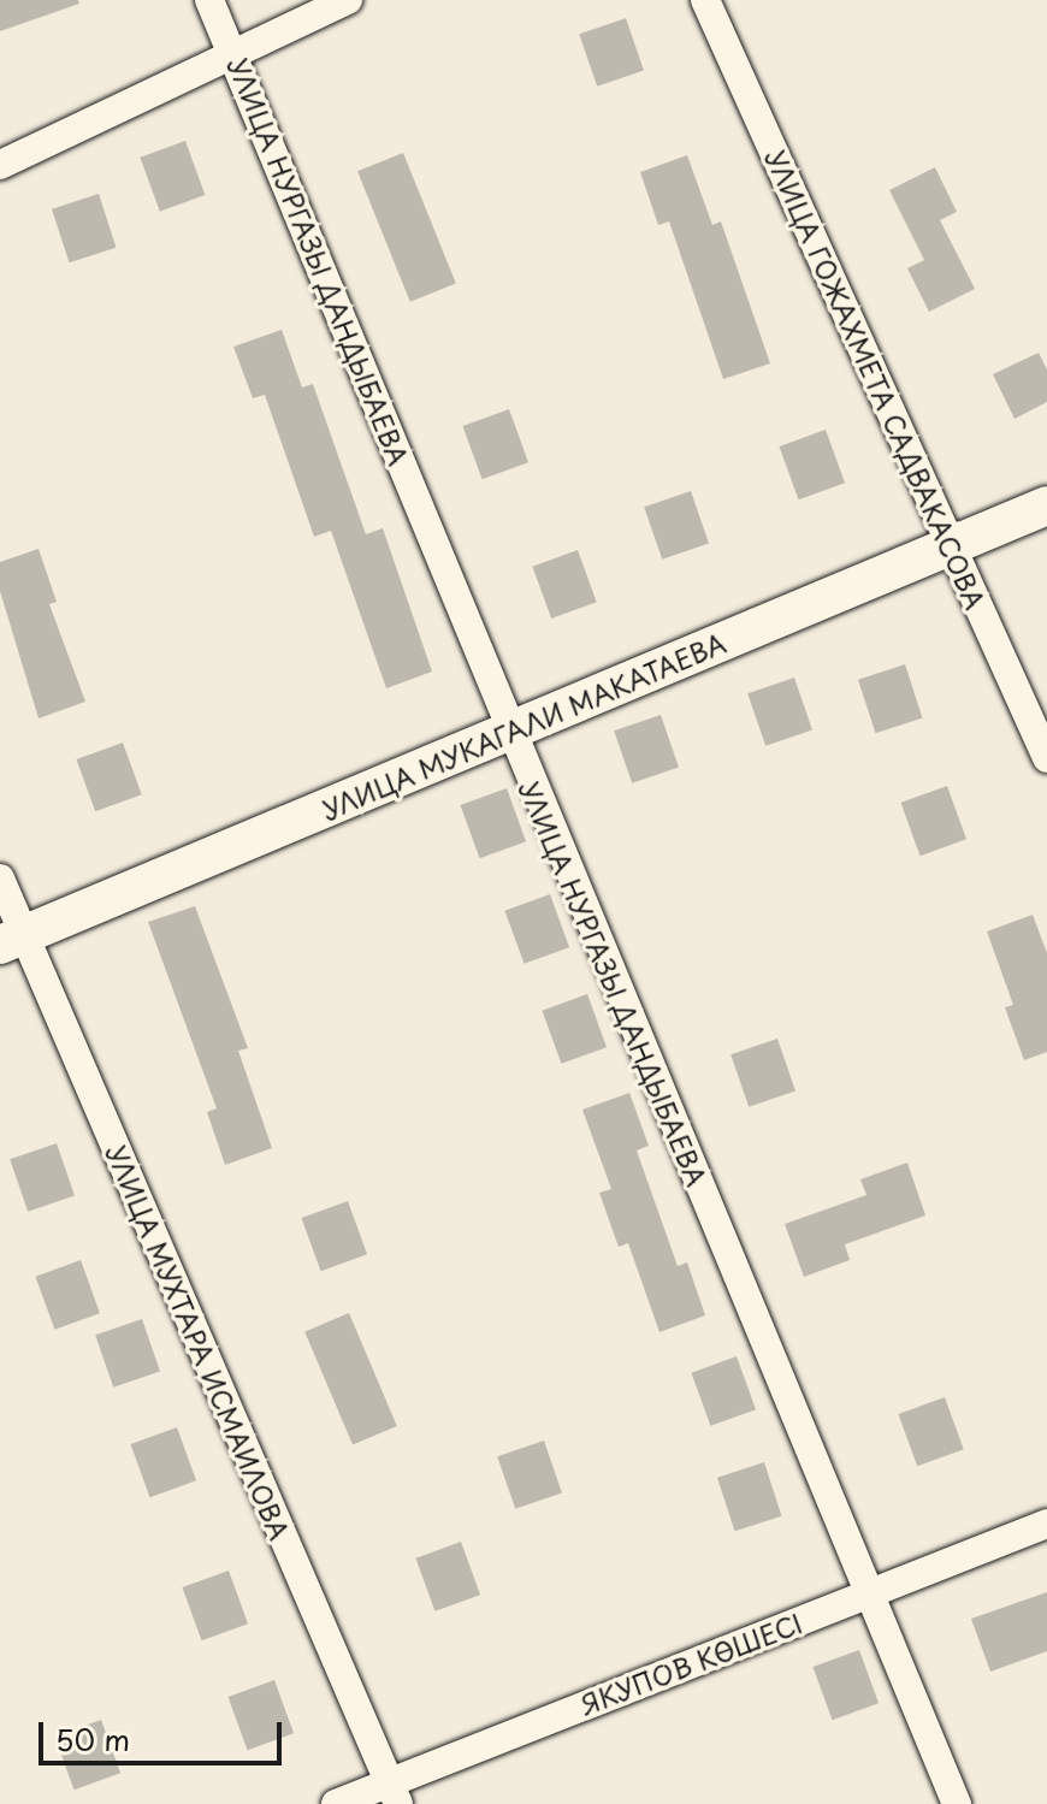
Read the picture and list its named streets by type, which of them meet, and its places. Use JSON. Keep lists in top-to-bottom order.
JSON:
{
  "streets": {
    "street": [
      "УЛИЦА НУРГАЗЫ ДАНДЫБАЕВА",
      "УЛИЦА ГОЖАХМЕТА САДВАКАСОВА",
      "УЛИЦА МУКАГАЛИ МАКАТАЕВА",
      "УЛИЦА МУХТАРА ИСМАИЛОВА",
      "ЯКУПОВ КӨШЕСІ"
    ]
  },
  "crossings": [
    ["УЛИЦА НУРГАЗЫ ДАНДЫБАЕВА", "УЛИЦА МУКАГАЛИ МАКАТАЕВА"],
    ["УЛИЦА НУРГАЗЫ ДАНДЫБАЕВА", "ЯКУПОВ КӨШЕСІ"],
    ["УЛИЦА ГОЖАХМЕТА САДВАКАСОВА", "УЛИЦА МУКАГАЛИ МАКАТАЕВА"],
    ["УЛИЦА МУКАГАЛИ МАКАТАЕВА", "УЛИЦА МУХТАРА ИСМАИЛОВА"],
    ["УЛИЦА МУХТАРА ИСМАИЛОВА", "ЯКУПОВ КӨШЕСІ"]
  ],
  "scale_bar": "50 m"
}
